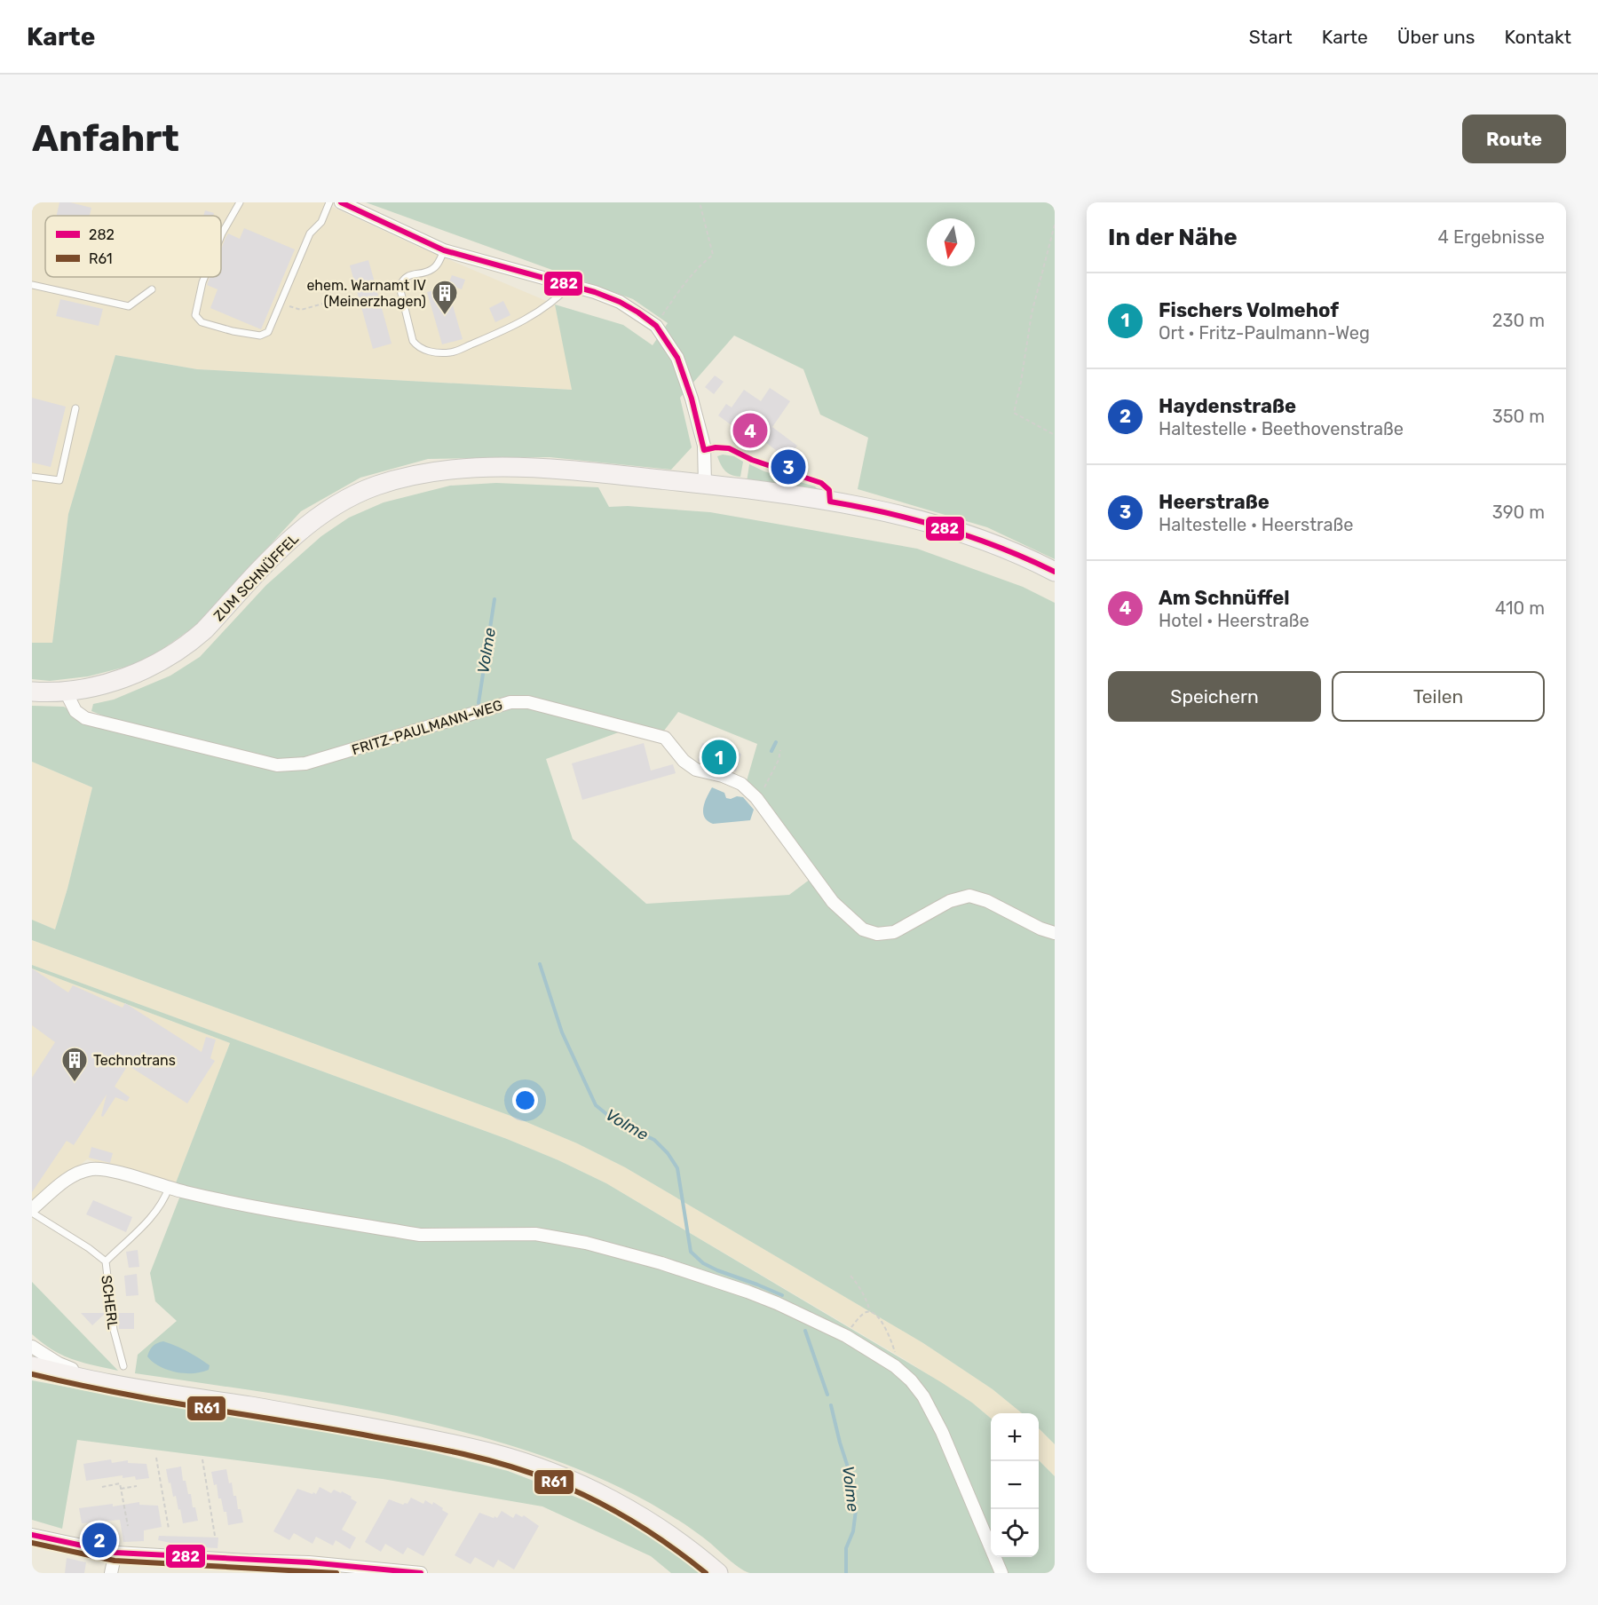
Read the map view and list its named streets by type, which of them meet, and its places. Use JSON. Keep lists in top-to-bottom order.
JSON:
{
  "streets": {
    "main road": ["ZUM SCHNÜFFEL"],
    "street": ["FRITZ-PAULMANN-WEG", "SCHERL"]
  },
  "crossings": [
    ["ZUM SCHNÜFFEL", "FRITZ-PAULMANN-WEG"]
  ],
  "water": ["Volme"],
  "places": {
    "building": ["ehem. Warnamt IV (Meinerzhagen)", "Technotrans"]
  },
  "lines": ["transit line 282", "transit line R61"],
  "legend": ["282", "R61"],
  "north": "bottom",
  "page": {
    "header": "Karte",
    "nav": [
      "Start",
      "Karte",
      "Über uns",
      "Kontakt"
    ],
    "buttons": [
      "Route",
      ["Speichern", "Teilen"]
    ],
    "title": "Anfahrt",
    "heading": ["In der Nähe", "4 Ergebnisse"],
    "list": [
      {
        "mark": "1",
        "name": "Fischers Volmehof",
        "note": "Ort · Fritz-Paulmann-Weg",
        "value": "230 m"
      },
      {
        "mark": "2",
        "name": "Haydenstraße",
        "note": "Haltestelle · Beethovenstraße",
        "value": "350 m"
      },
      {
        "mark": "3",
        "name": "Heerstraße",
        "note": "Haltestelle · Heerstraße",
        "value": "390 m"
      },
      {
        "mark": "4",
        "name": "Am Schnüffel",
        "note": "Hotel · Heerstraße",
        "value": "410 m"
      }
    ],
    "pins": [
      "4",
      "3",
      "1",
      "2"
    ],
    "map_buttons": ["+", "−"]
  }
}
